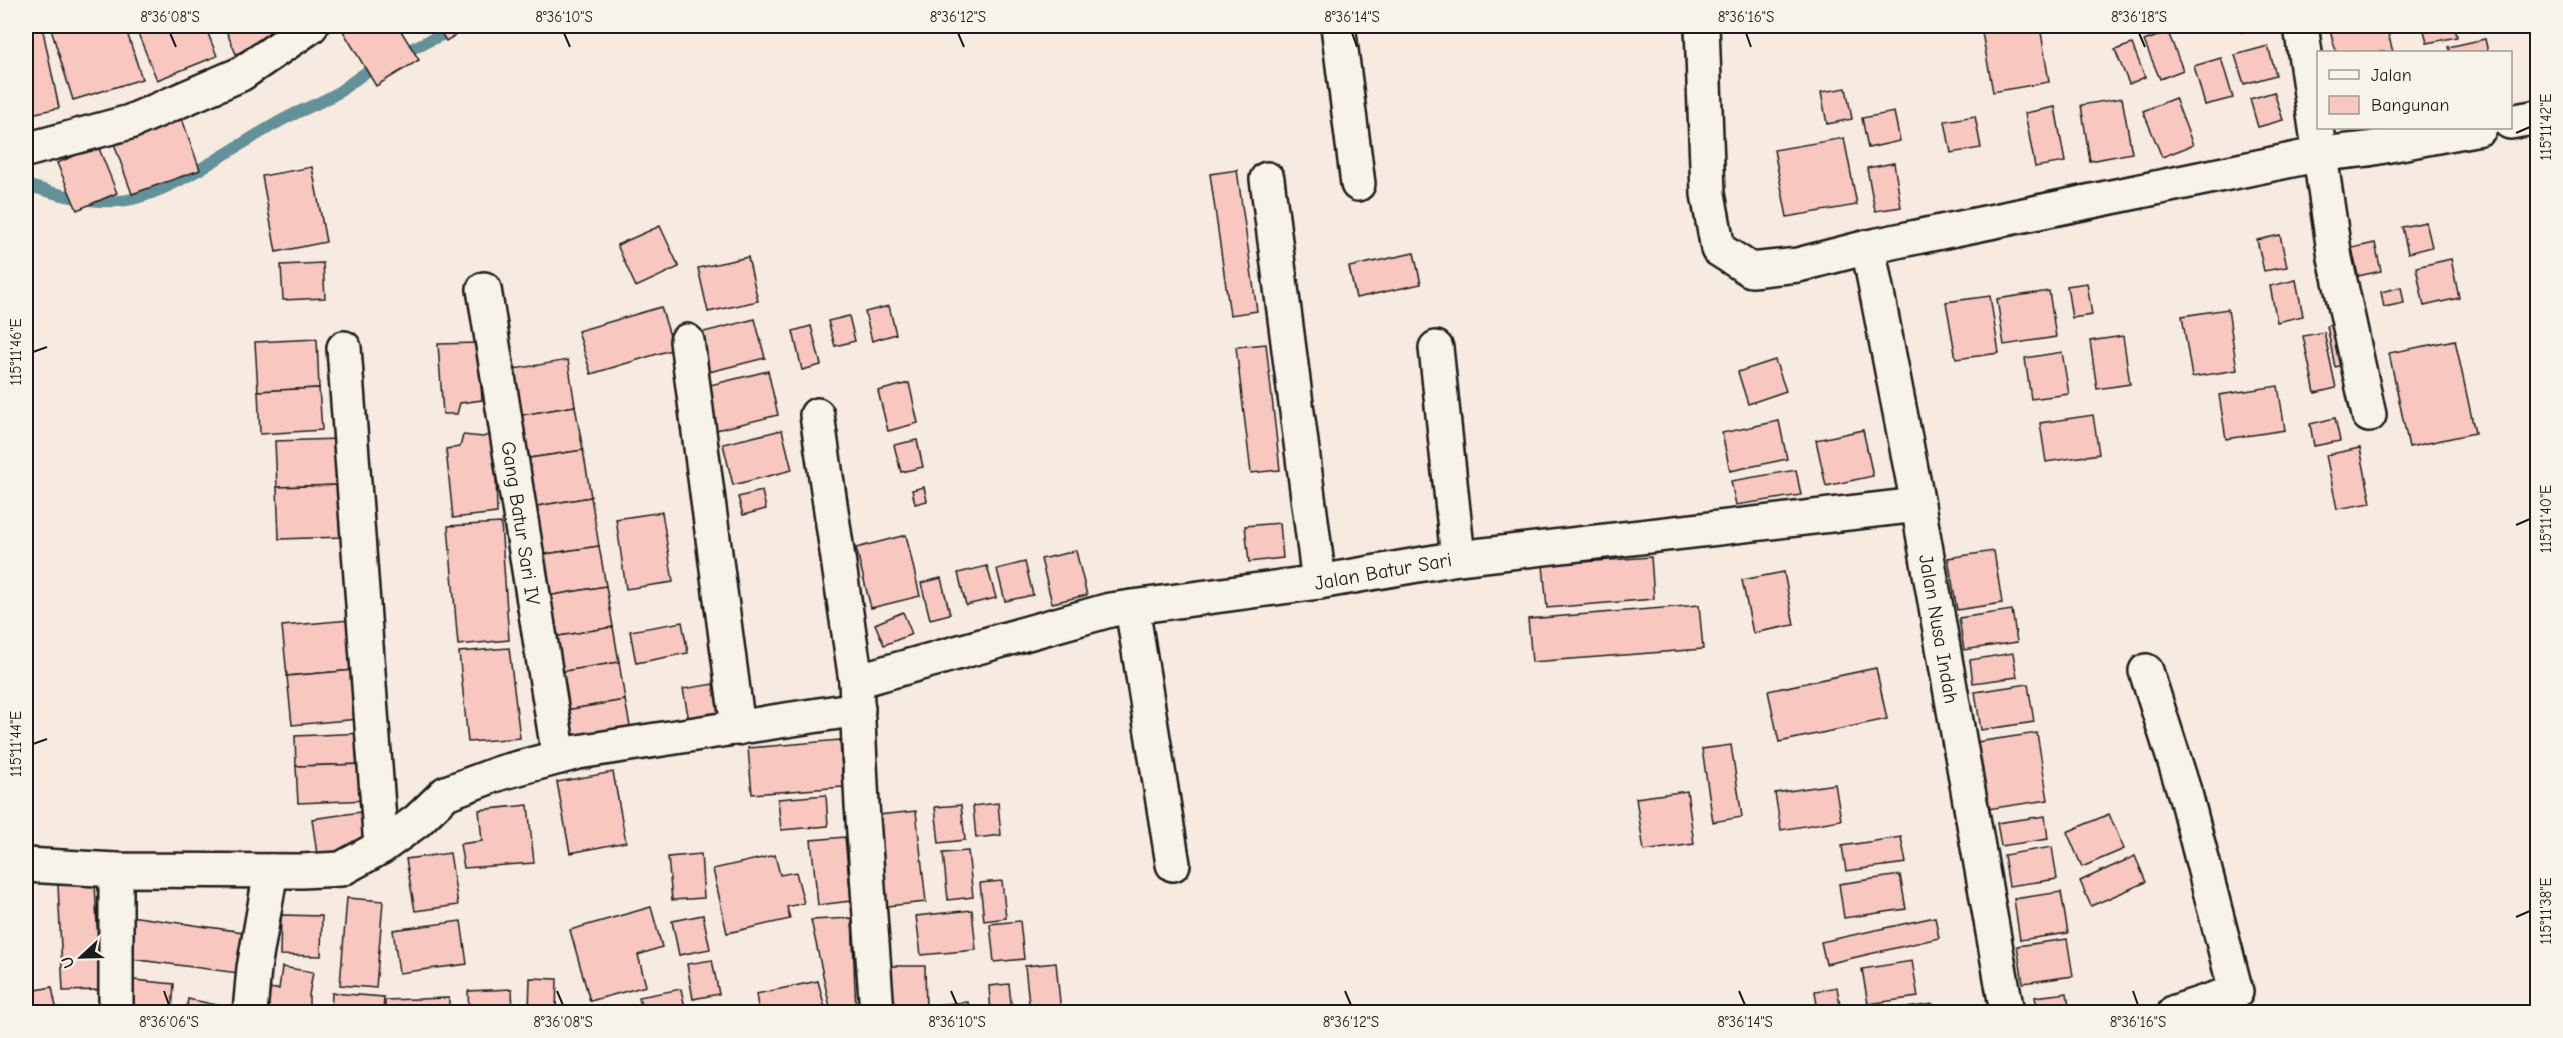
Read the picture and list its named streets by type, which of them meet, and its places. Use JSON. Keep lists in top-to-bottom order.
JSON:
{
  "streets": {
    "street": ["Gang Batur Sari IV", "Jalan Batur Sari", "Jalan Nusa Indah"]
  },
  "crossings": [
    ["Gang Batur Sari IV", "Jalan Batur Sari"],
    ["Jalan Batur Sari", "Jalan Nusa Indah"]
  ],
  "legend": ["Jalan", "Bangunan"],
  "north": "left",
  "coordinates": [
    "8°36'08\"S",
    "8°36'10\"S",
    "8°36'12\"S",
    "8°36'14\"S",
    "8°36'16\"S",
    "8°36'18\"S",
    "115°11'42\"E",
    "115°11'46\"E",
    "115°11'40\"E",
    "115°11'44\"E",
    "115°11'38\"E",
    "8°36'06\"S"
  ]
}
